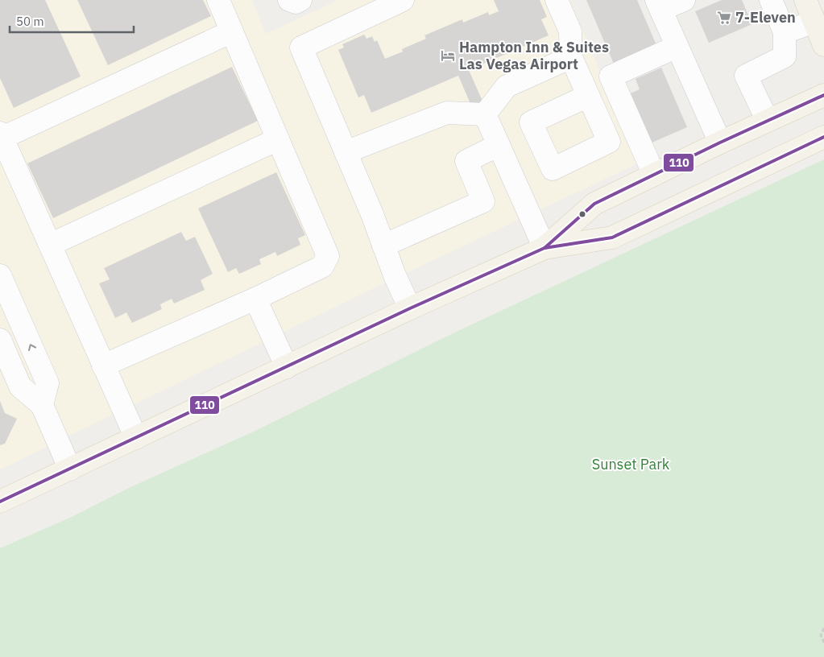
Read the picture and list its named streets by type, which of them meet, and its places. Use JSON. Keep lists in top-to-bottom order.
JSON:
{
  "parks": ["Sunset Park"],
  "places": {
    "supermarket": ["7-Eleven"],
    "hotel": ["Hampton Inn & Suites Las Vegas Airport"]
  },
  "lines": ["transit line 110"],
  "scale_bar": "50 m"
}
